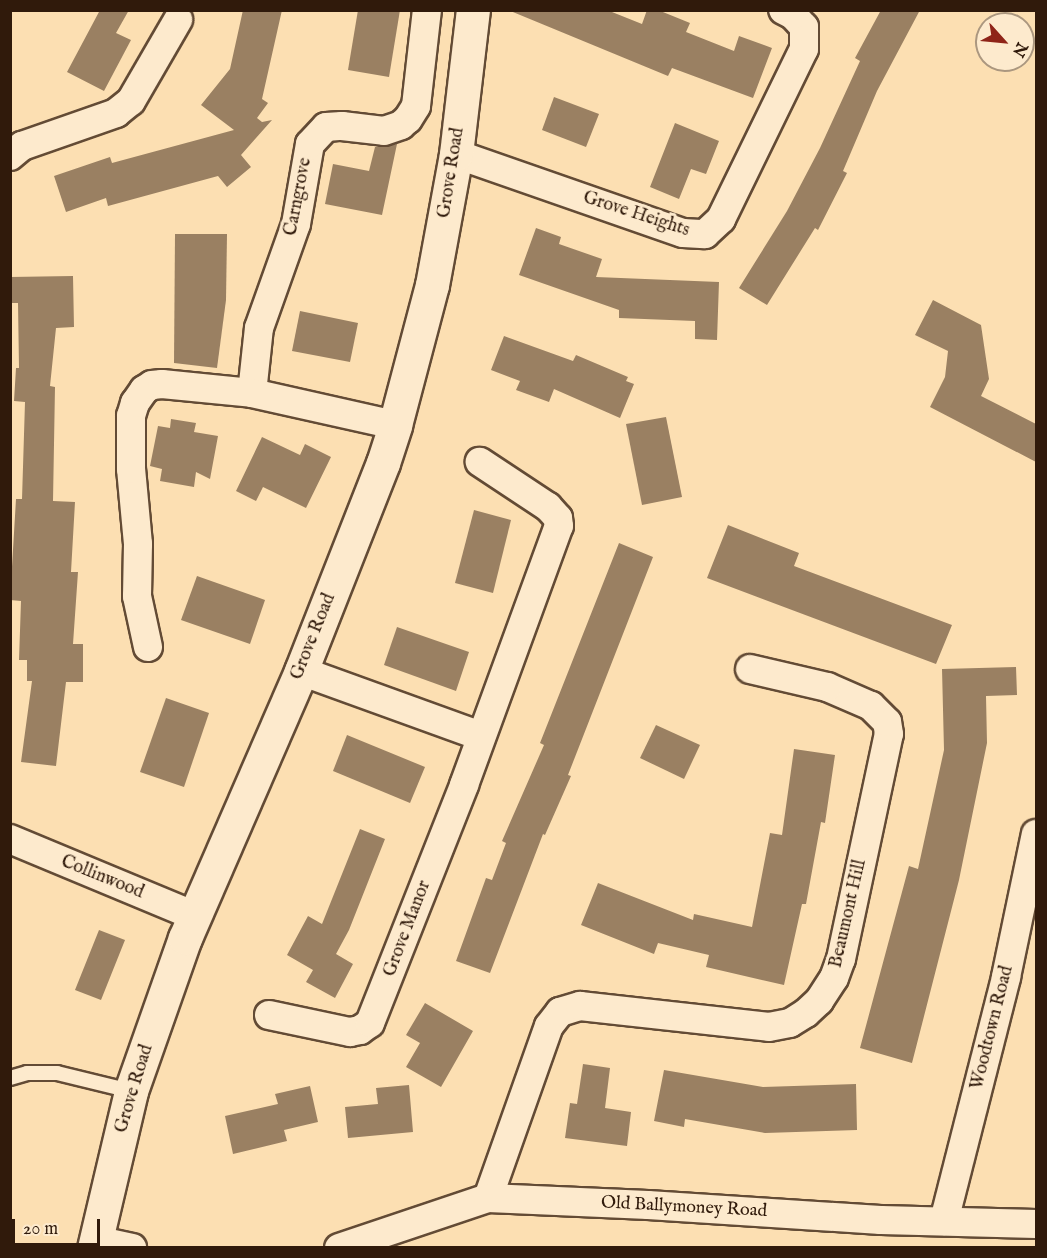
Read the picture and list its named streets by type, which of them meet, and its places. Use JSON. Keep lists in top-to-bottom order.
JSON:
{
  "streets": {
    "street": [
      "Grove Road",
      "Carngrove",
      "Grove Heights",
      "Collinwood",
      "Beaumont Hill",
      "Grove Manor",
      "Woodtown Road",
      "Old Ballymoney Road"
    ]
  },
  "crossings": [
    ["Grove Road", "Grove Heights"],
    ["Grove Road", "Collinwood"],
    ["Beaumont Hill", "Old Ballymoney Road"],
    ["Woodtown Road", "Old Ballymoney Road"]
  ],
  "scale_bar": "20 m",
  "north": "bottom right"
}
